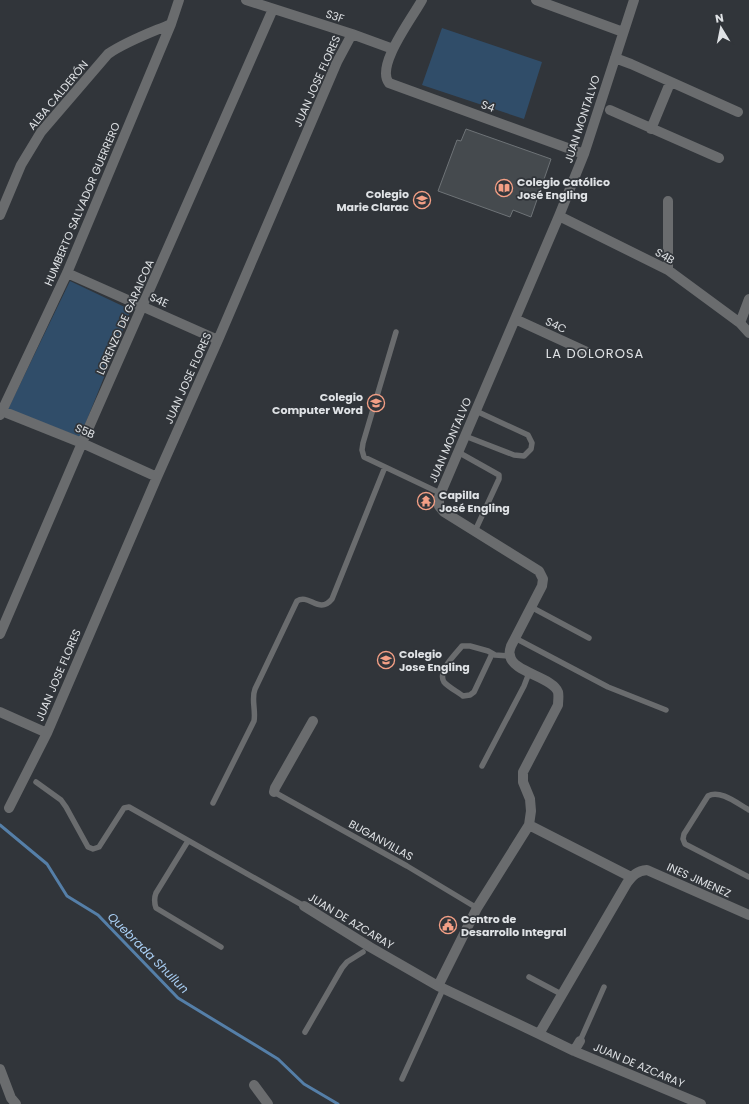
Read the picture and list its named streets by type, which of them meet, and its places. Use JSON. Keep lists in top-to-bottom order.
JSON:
{
  "streets": {
    "street": [
      "S3F",
      "JUAN JOSE FLORES",
      "ALBA CALDERÓN",
      "S4",
      "JUAN MONTALVO",
      "HUMBERTO SALVADOR GUERRERO",
      "S4B",
      "S4E",
      "LORENZO DE GARAICOA",
      "S4C",
      "S5B",
      "INES JIMENEZ",
      "JUAN DE AZCARAY"
    ],
    "lane": ["BUGANVILLAS"]
  },
  "crossings": [
    ["S3F", "JUAN JOSE FLORES"],
    ["S3F", "S4"],
    ["S3F", "LORENZO DE GARAICOA"],
    ["JUAN JOSE FLORES", "S4E"],
    ["JUAN JOSE FLORES", "S5B"],
    ["ALBA CALDERÓN", "HUMBERTO SALVADOR GUERRERO"],
    ["S4", "JUAN MONTALVO"],
    ["JUAN MONTALVO", "S4B"],
    ["JUAN MONTALVO", "S4C"],
    ["HUMBERTO SALVADOR GUERRERO", "S4E"],
    ["HUMBERTO SALVADOR GUERRERO", "S5B"],
    ["S4E", "LORENZO DE GARAICOA"],
    ["LORENZO DE GARAICOA", "S5B"]
  ],
  "districts": ["LA DOLOROSA"],
  "water": ["Quebrada Shullun"],
  "places": {
    "library": ["Colegio Católico José Engling"],
    "school or university": ["Colegio Marie Clarac", "Colegio Computer Word", "Colegio Jose Engling"],
    "temple": ["Capilla José Engling"],
    "public building": ["Centro de Desarrollo Integral"]
  },
  "north": "top"
}
